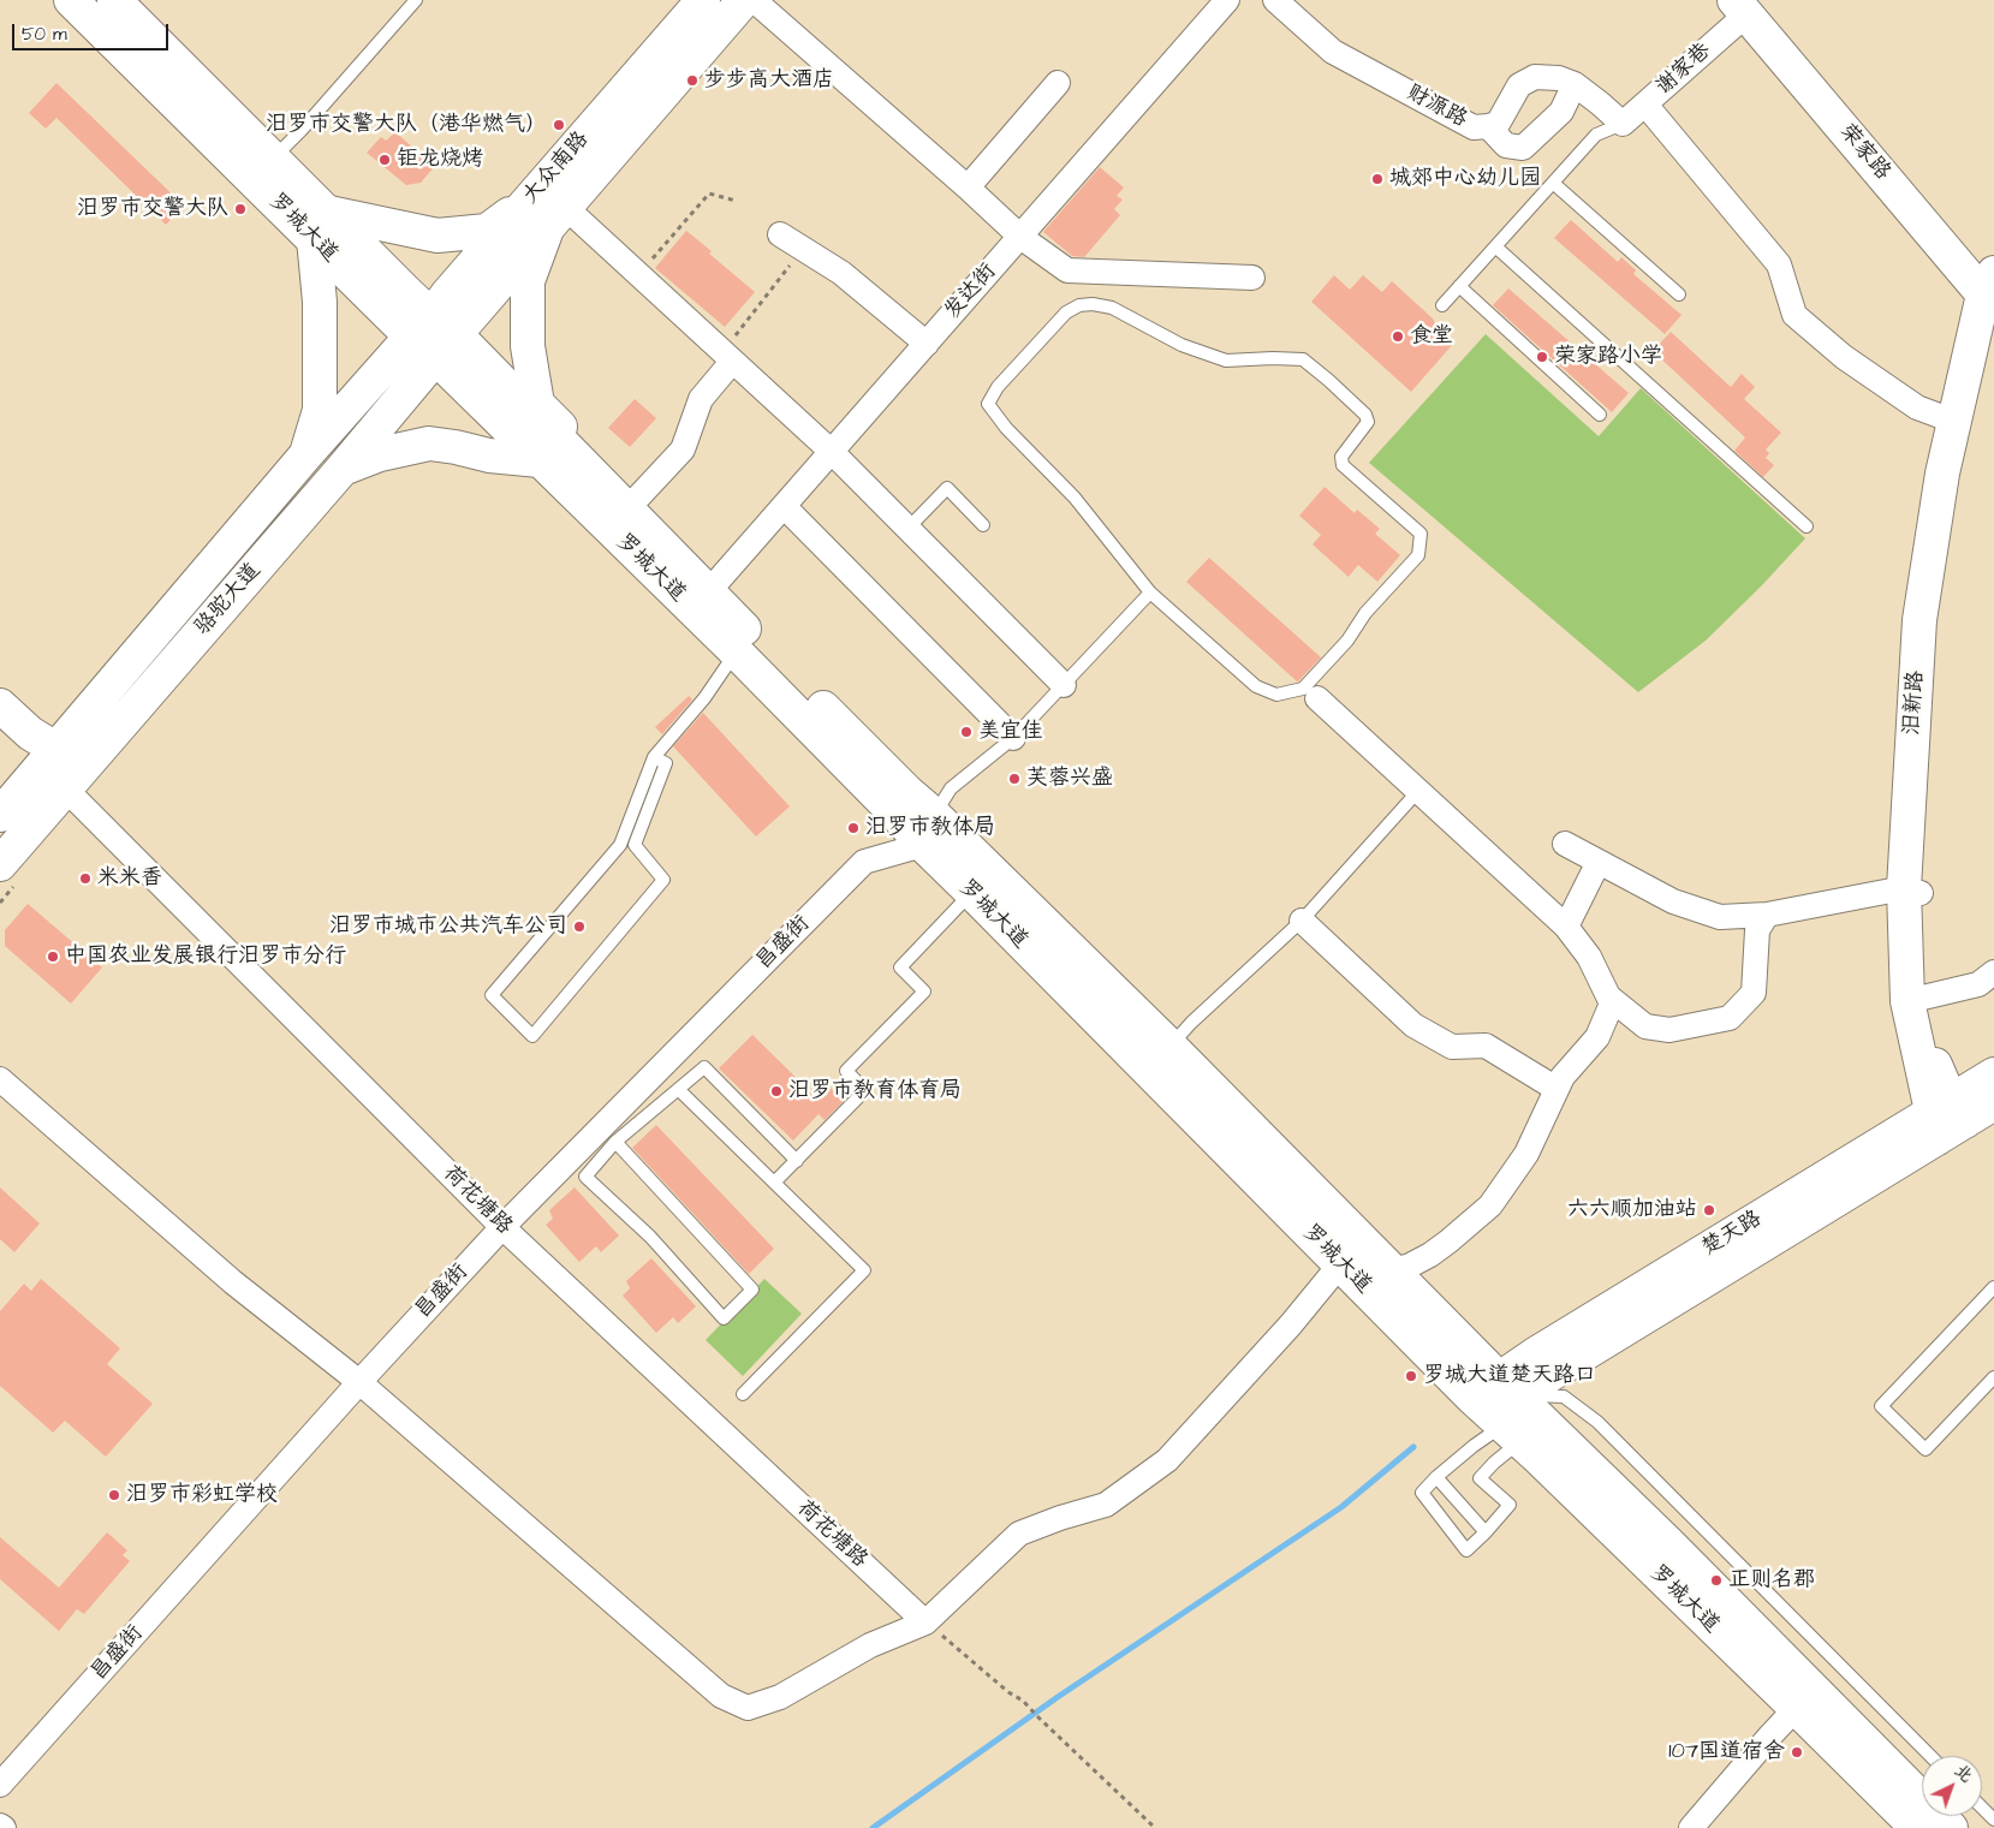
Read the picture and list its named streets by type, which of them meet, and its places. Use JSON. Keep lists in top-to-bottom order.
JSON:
{
  "streets": {
    "main road": [
      "荣家路",
      "大众南路",
      "罗城大道",
      "骆驼大道",
      "汨新路",
      "楚天路"
    ],
    "street": [
      "谢家巷",
      "财源路",
      "发达街",
      "昌盛街",
      "荷花塘路"
    ]
  },
  "crossings": [
    ["谢家巷", "财源路"],
    ["谢家巷", "荣家路"],
    ["荣家路", "汨新路"],
    ["大众南路", "罗城大道"],
    ["大众南路", "骆驼大道"],
    ["罗城大道", "骆驼大道"],
    ["罗城大道", "昌盛街"],
    ["罗城大道", "楚天路"],
    ["骆驼大道", "荷花塘路"],
    ["汨新路", "楚天路"],
    ["昌盛街", "荷花塘路"]
  ],
  "places": [
    "步步高大酒店",
    "汨罗市交警大队（港华燃气）",
    "钜龙烧烤",
    "城郊中心幼儿园",
    "汨罗市交警大队",
    "食堂",
    "荣家路小学",
    "美宜佳",
    "芙蓉兴盛",
    "汨罗市教体局",
    "米米香",
    "汨罗市城市公共汽车公司",
    "中国农业发展银行汨罗市分行",
    "汨罗市教育体育局",
    "六六顺加油站",
    "罗城大道楚天路口",
    "汨罗市彩虹学校",
    "正则名郡",
    "107国道宿舍"
  ],
  "scale_bar": "50 m",
  "north": "top right"
}
